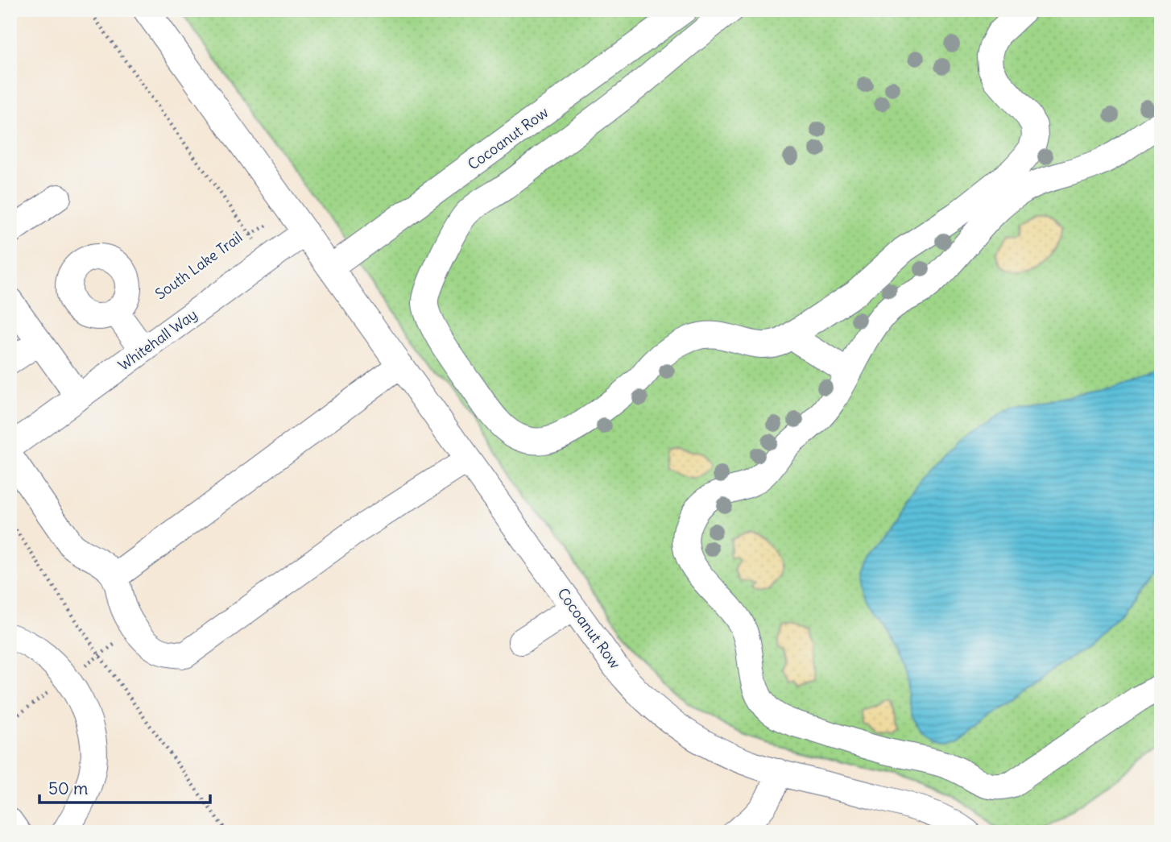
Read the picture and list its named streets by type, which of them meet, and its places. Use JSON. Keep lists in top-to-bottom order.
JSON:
{
  "streets": {
    "street": ["Cocoanut Row", "Whitehall Way"],
    "path": ["South Lake Trail"]
  },
  "crossings": [
    ["Cocoanut Row", "Whitehall Way"]
  ],
  "scale_bar": "50 m"
}
